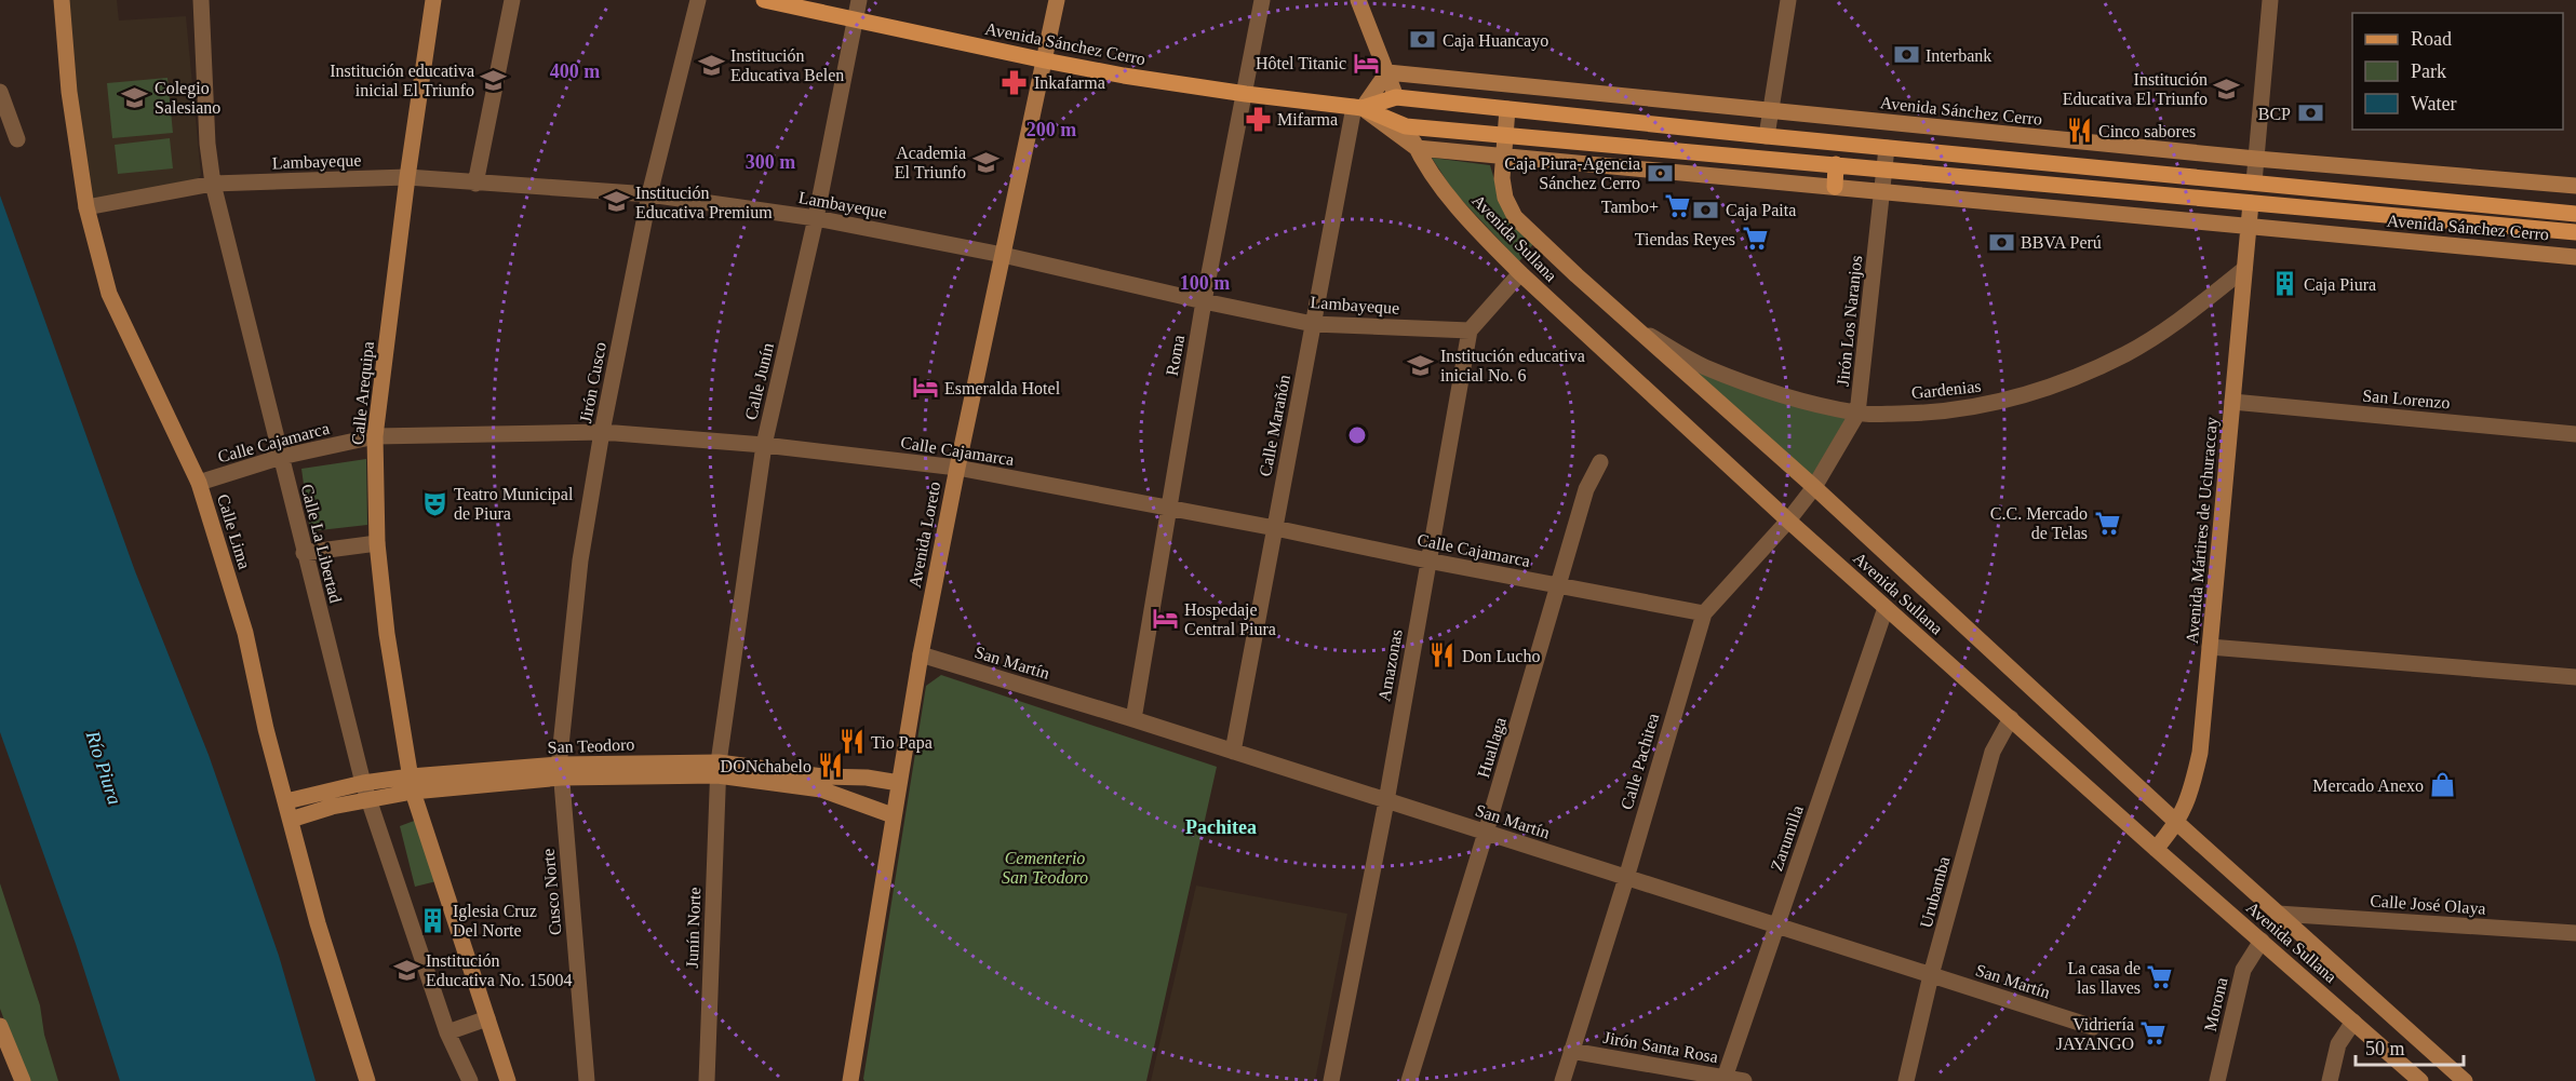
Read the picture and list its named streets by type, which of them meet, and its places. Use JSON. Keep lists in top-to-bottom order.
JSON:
{
  "streets": {
    "main road": [
      "Avenida Sánchez Cerro",
      "Avenida Sullana",
      "Calle Arequipa",
      "Avenida Mártires de Uchuraccay",
      "Calle Lima",
      "Avenida Loreto",
      "San Teodoro"
    ],
    "street": [
      "Lambayeque",
      "Jirón Los Naranjos",
      "Roma",
      "Calle Junín",
      "Jirón Cusco",
      "Gardenias",
      "San Lorenzo",
      "Calle Marañón",
      "Calle Cajamarca",
      "Calle La Libertad",
      "San Martín",
      "Amazonas",
      "Huallaga",
      "Calle Pachitea",
      "Zarumilla",
      "Cusco Norte",
      "Urubamba",
      "Calle José Olaya",
      "Junín Norte",
      "Morona",
      "Jirón Santa Rosa"
    ]
  },
  "crossings": [
    ["Avenida Sánchez Cerro", "Avenida Sullana"],
    ["Avenida Sánchez Cerro", "Jirón Los Naranjos"],
    ["Avenida Sánchez Cerro", "Roma"],
    ["Avenida Sánchez Cerro", "Calle Junín"],
    ["Avenida Sánchez Cerro", "Calle Marañón"],
    ["Avenida Sánchez Cerro", "Avenida Mártires de Uchuraccay"],
    ["Avenida Sánchez Cerro", "Avenida Loreto"],
    ["Lambayeque", "Roma"],
    ["Lambayeque", "Calle Junín"],
    ["Lambayeque", "Jirón Cusco"],
    ["Lambayeque", "Calle Arequipa"],
    ["Lambayeque", "Calle Marañón"],
    ["Lambayeque", "Calle Lima"],
    ["Lambayeque", "Avenida Loreto"],
    ["Lambayeque", "Calle La Libertad"],
    ["Lambayeque", "Amazonas"],
    ["Avenida Sullana", "Jirón Los Naranjos"],
    ["Avenida Sullana", "Gardenias"],
    ["Avenida Sullana", "Avenida Mártires de Uchuraccay"],
    ["Avenida Sullana", "Calle Pachitea"],
    ["Avenida Sullana", "Zarumilla"],
    ["Avenida Sullana", "Urubamba"],
    ["Avenida Sullana", "Calle José Olaya"],
    ["Avenida Sullana", "Morona"],
    ["Jirón Los Naranjos", "Gardenias"],
    ["Jirón Los Naranjos", "Calle Pachitea"],
    ["Roma", "Calle Cajamarca"],
    ["Roma", "San Martín"],
    ["Calle Junín", "Calle Cajamarca"],
    ["Calle Junín", "San Teodoro"],
    ["Calle Junín", "Junín Norte"],
    ["Jirón Cusco", "Calle Cajamarca"],
    ["Jirón Cusco", "San Teodoro"],
    ["Jirón Cusco", "Cusco Norte"],
    ["Gardenias", "Avenida Mártires de Uchuraccay"],
    ["Calle Arequipa", "Calle Cajamarca"],
    ["Calle Arequipa", "San Teodoro"],
    ["San Lorenzo", "Avenida Mártires de Uchuraccay"],
    ["Calle Marañón", "Calle Cajamarca"],
    ["Calle Marañón", "San Martín"],
    ["Calle Cajamarca", "Calle Lima"],
    ["Calle Cajamarca", "Avenida Loreto"],
    ["Calle Cajamarca", "Calle La Libertad"],
    ["Calle Cajamarca", "Amazonas"],
    ["Calle Cajamarca", "Huallaga"],
    ["Calle Cajamarca", "Calle Pachitea"],
    ["Calle Lima", "San Teodoro"],
    ["Avenida Loreto", "San Martín"],
    ["Avenida Loreto", "San Teodoro"],
    ["Calle La Libertad", "San Teodoro"],
    ["San Martín", "Amazonas"],
    ["San Martín", "Huallaga"],
    ["San Martín", "Calle Pachitea"],
    ["San Martín", "Zarumilla"],
    ["San Martín", "Urubamba"],
    ["San Teodoro", "Cusco Norte"],
    ["San Teodoro", "Junín Norte"],
    ["Calle Pachitea", "Jirón Santa Rosa"],
    ["Zarumilla", "Jirón Santa Rosa"]
  ],
  "districts": ["Pachitea"],
  "water": ["Río Piura"],
  "parks": ["Cementerio San Teodoro"],
  "places": {
    "bank": [
      "Caja Huancayo",
      "Interbank",
      "BCP",
      "Caja Piura-Agencia Sánchez Cerro",
      "Caja Paita",
      "BBVA Perú"
    ],
    "hotel": ["Hôtel Titanic", "Esmeralda Hotel", "Hospedaje Central Piura"],
    "school or university": [
      "Institución Educativa Belen",
      "Institución educativa inicial El Triunfo",
      "Institución Educativa El Triunfo",
      "Colegio Salesiano",
      "Academia El Triunfo",
      "Institución Educativa Premium",
      "Institución educativa inicial No. 6",
      "Institución Educativa No. 15004"
    ],
    "pharmacy": ["Inkafarma", "Mifarma"],
    "restaurant": [
      "Cinco sabores",
      "Don Lucho",
      "Tio Papa",
      "DONchabelo"
    ],
    "supermarket": [
      "Tambo+",
      "Tiendas Reyes",
      "C.C. Mercado de Telas",
      "La casa de las llaves",
      "Vidriería JAYANGO"
    ],
    "building": ["Caja Piura", "Iglesia Cruz Del Norte"],
    "theatre": ["Teatro Municipal de Piura"],
    "shop": ["Mercado Anexo"]
  },
  "legend": ["Road", "Park", "Water"],
  "scale_bar": "50 m",
  "rings": [
    "400 m",
    "200 m",
    "300 m",
    "100 m"
  ]
}
